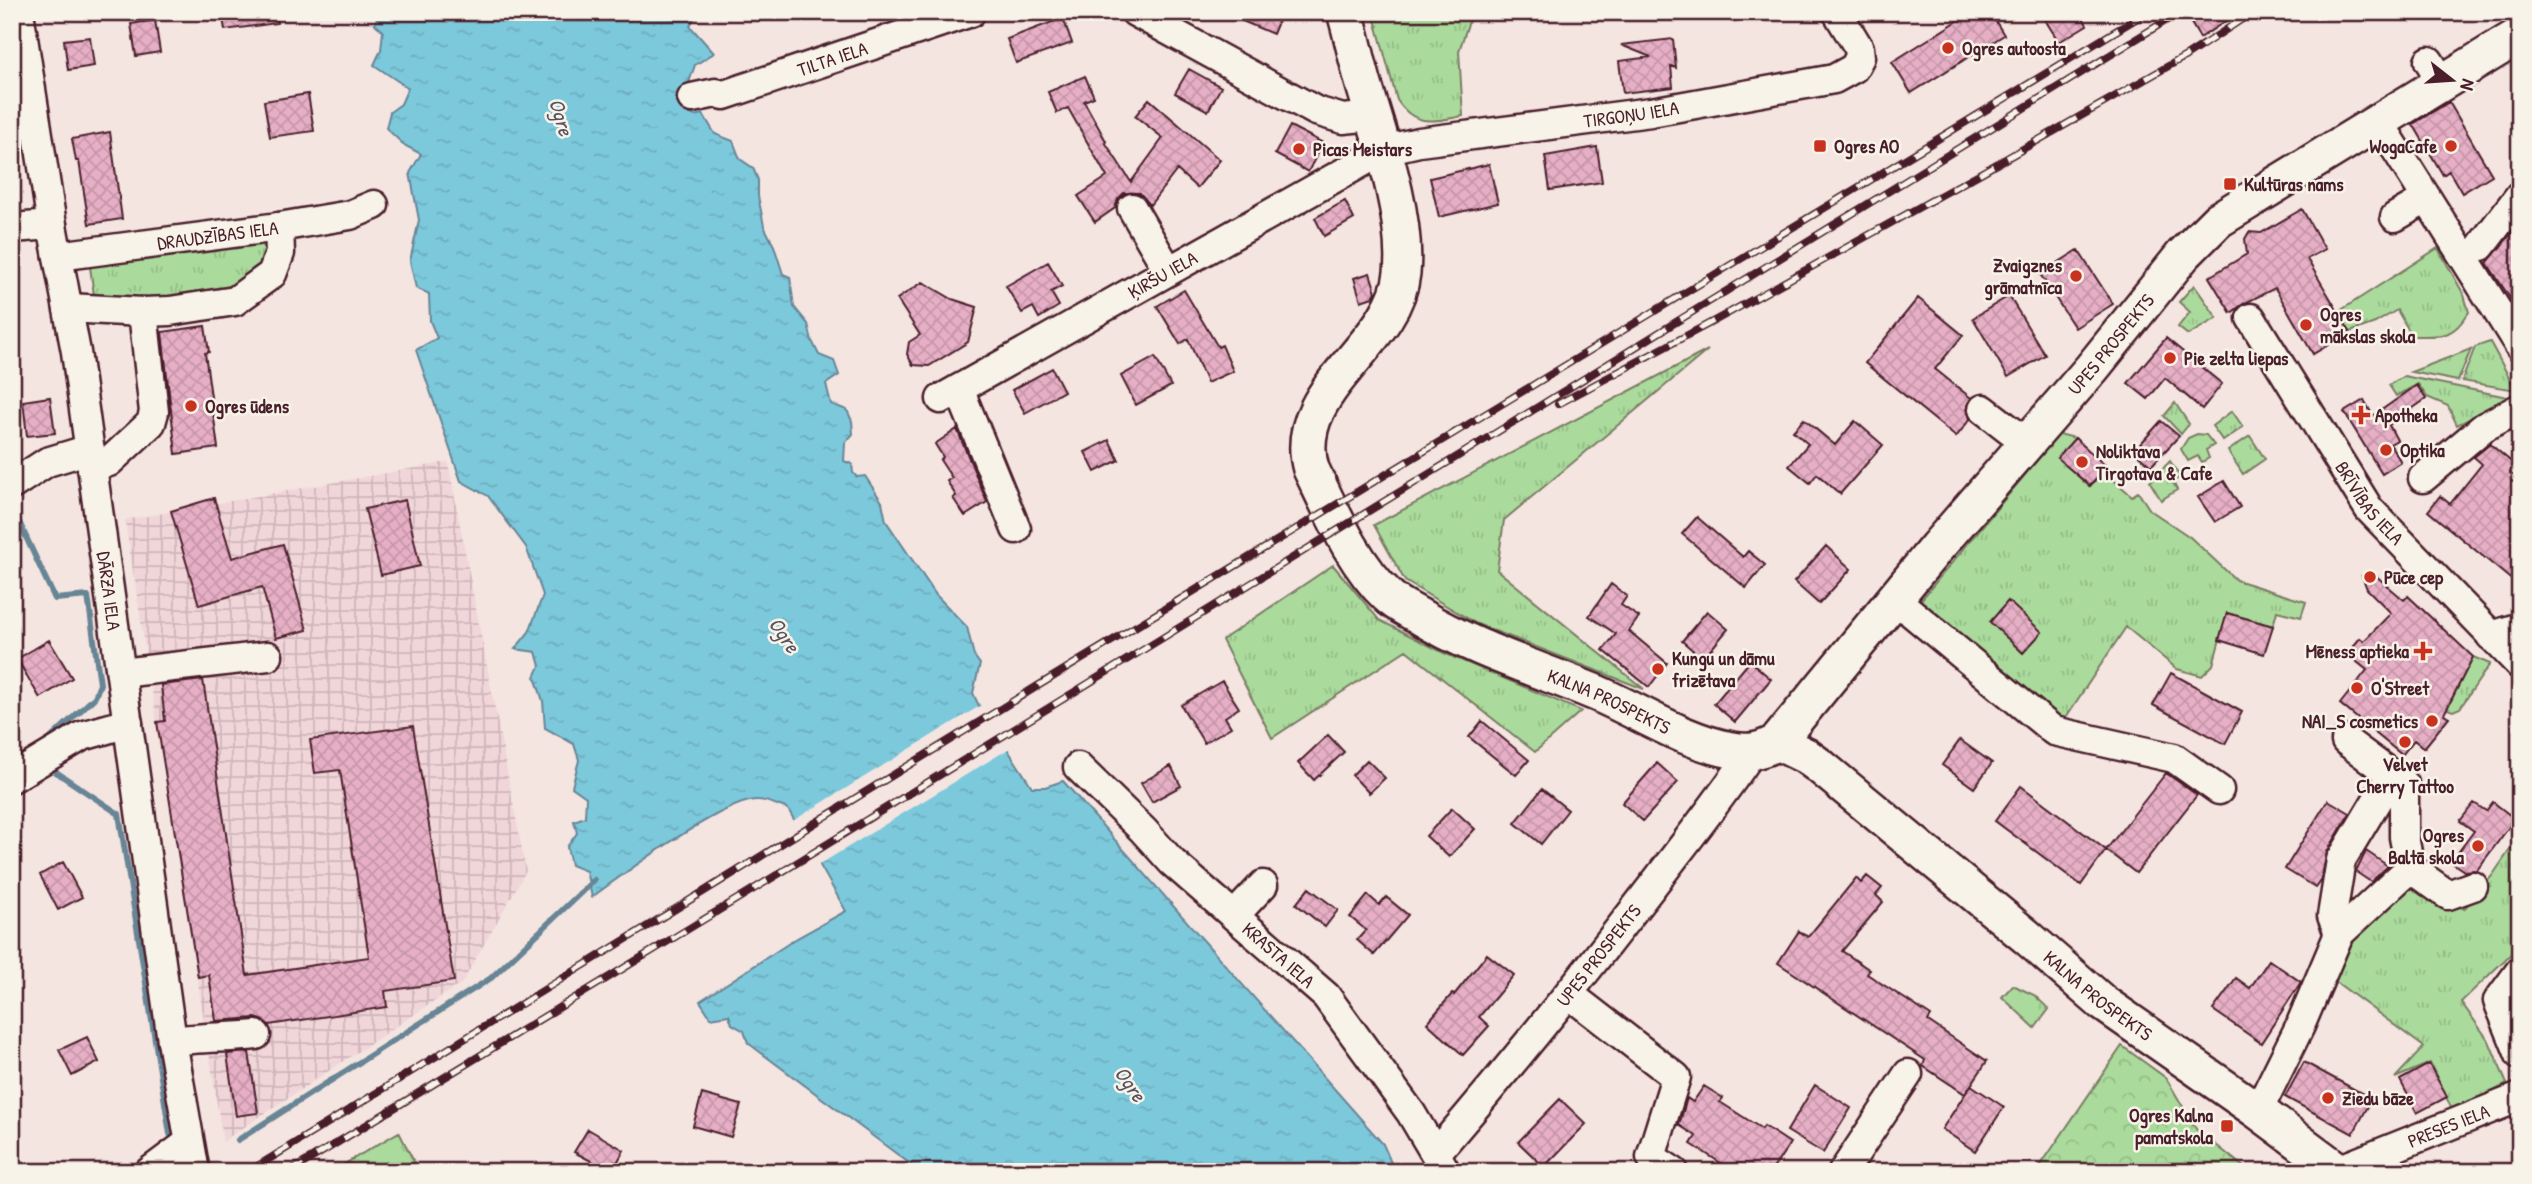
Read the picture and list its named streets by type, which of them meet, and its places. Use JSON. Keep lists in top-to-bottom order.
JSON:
{
  "streets": {
    "main road": ["UPES PROSPEKTS", "KALNA PROSPEKTS"],
    "street": [
      "TILTA IELA",
      "TIRGOŅU IELA",
      "DRAUDZĪBAS IELA",
      "ĶIRŠU IELA",
      "BRĪVĪBAS IELA",
      "DĀRZA IELA",
      "KRASTA IELA",
      "PRESES IELA"
    ]
  },
  "crossings": [
    ["TIRGOŅU IELA", "ĶIRŠU IELA"],
    ["TIRGOŅU IELA", "KALNA PROSPEKTS"],
    ["DRAUDZĪBAS IELA", "DĀRZA IELA"],
    ["ĶIRŠU IELA", "KALNA PROSPEKTS"],
    ["UPES PROSPEKTS", "KALNA PROSPEKTS"],
    ["UPES PROSPEKTS", "KRASTA IELA"],
    ["KALNA PROSPEKTS", "PRESES IELA"]
  ],
  "water": ["Ogre"],
  "places": {
    "other": [
      "Ogres autoosta",
      "WogaCafe",
      "Picas Meistars",
      "Zvaigznes grāmatnīca",
      "Ogres mākslas skola",
      "Pie zelta liepas",
      "Ogres ūdens",
      "Optika",
      "Noliktava Tirgotava & Cafe",
      "Pūce cep",
      "Kungu un dāmu frizētava",
      "O'Street",
      "NAI_S cosmetics",
      "Velvet Cherry Tattoo",
      "Ogres Baltā skola",
      "Ziedu bāze"
    ],
    "transit": ["Ogres AO", "Kultūras nams", "Ogres Kalna pamatskola"],
    "health": ["Apotheka", "Mēness aptieka"]
  },
  "north": "right"
}
